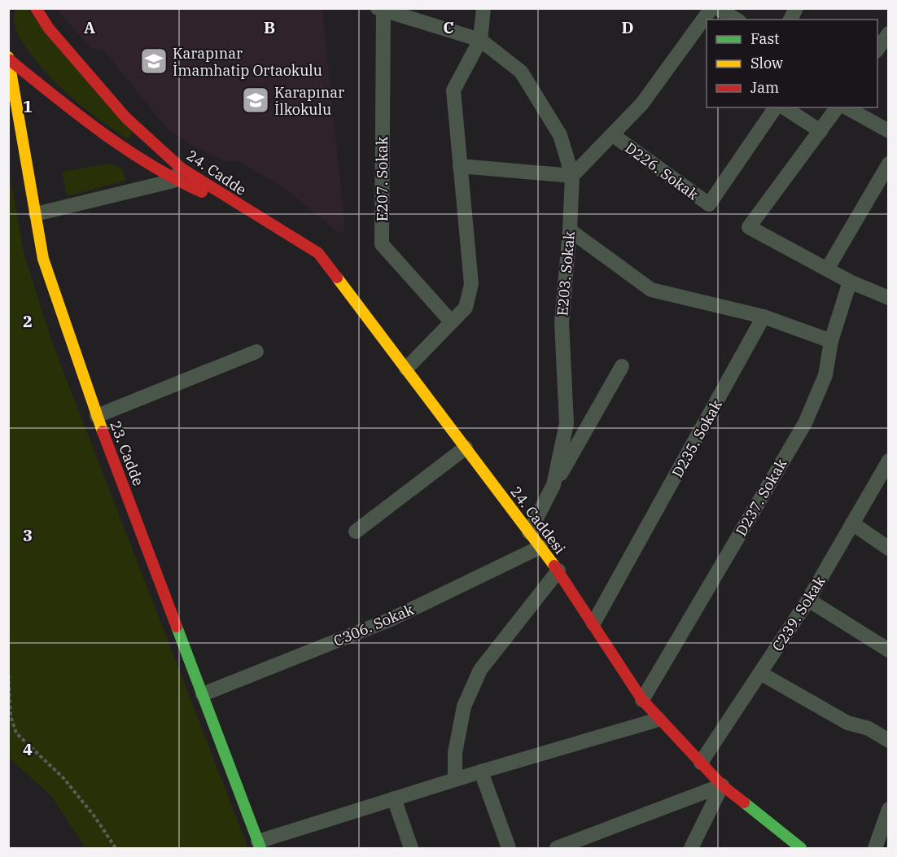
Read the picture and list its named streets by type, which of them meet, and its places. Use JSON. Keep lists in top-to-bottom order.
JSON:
{
  "streets": {
    "street": [
      "D226. Sokak",
      "24. Cadde",
      "E207. Sokak",
      "E203. Sokak",
      "D235. Sokak",
      "23. Cadde",
      "D237. Sokak",
      "24. Caddesi",
      "C239. Sokak",
      "C306. Sokak"
    ]
  },
  "crossings": [
    ["24. Cadde", "23. Cadde"],
    ["24. Cadde", "24. Caddesi"],
    ["E203. Sokak", "24. Caddesi"],
    ["D235. Sokak", "24. Caddesi"],
    ["23. Cadde", "C306. Sokak"],
    ["D237. Sokak", "24. Caddesi"],
    ["24. Caddesi", "C239. Sokak"],
    ["24. Caddesi", "C306. Sokak"]
  ],
  "places": {
    "school or university": ["Karapınar İmamhatip Ortaokulu", "Karapınar İlkokulu"]
  },
  "legend": ["Fast", "Slow", "Jam"],
  "grid": {
    "columns": [
      "A",
      "B",
      "C",
      "D"
    ],
    "rows": [
      "1",
      "2",
      "3",
      "4"
    ]
  }
}
